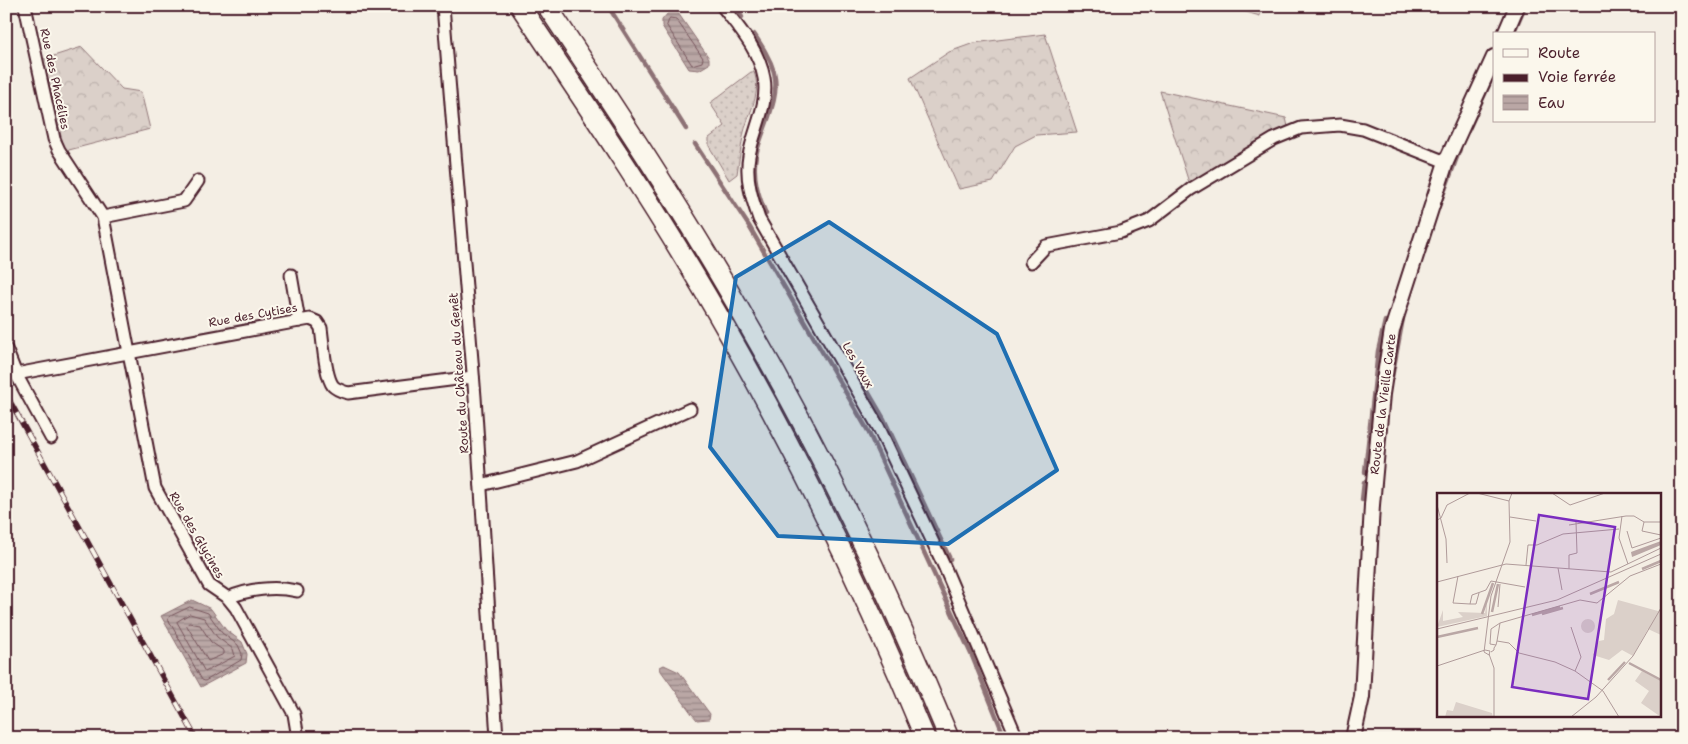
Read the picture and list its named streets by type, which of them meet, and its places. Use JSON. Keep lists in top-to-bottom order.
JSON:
{
  "streets": {
    "street": [
      "Rue des Phacélies",
      "Rue des Cytises",
      "Les Vaux",
      "Route du Château du Genêt",
      "Route de la Vieille Carte",
      "Rue des Glycines"
    ]
  },
  "crossings": [
    ["Rue des Phacélies", "Rue des Cytises"],
    ["Rue des Phacélies", "Rue des Glycines"],
    ["Rue des Cytises", "Route du Château du Genêt"],
    ["Rue des Cytises", "Rue des Glycines"]
  ],
  "legend": ["Route", "Voie ferrée", "Eau"]
}
